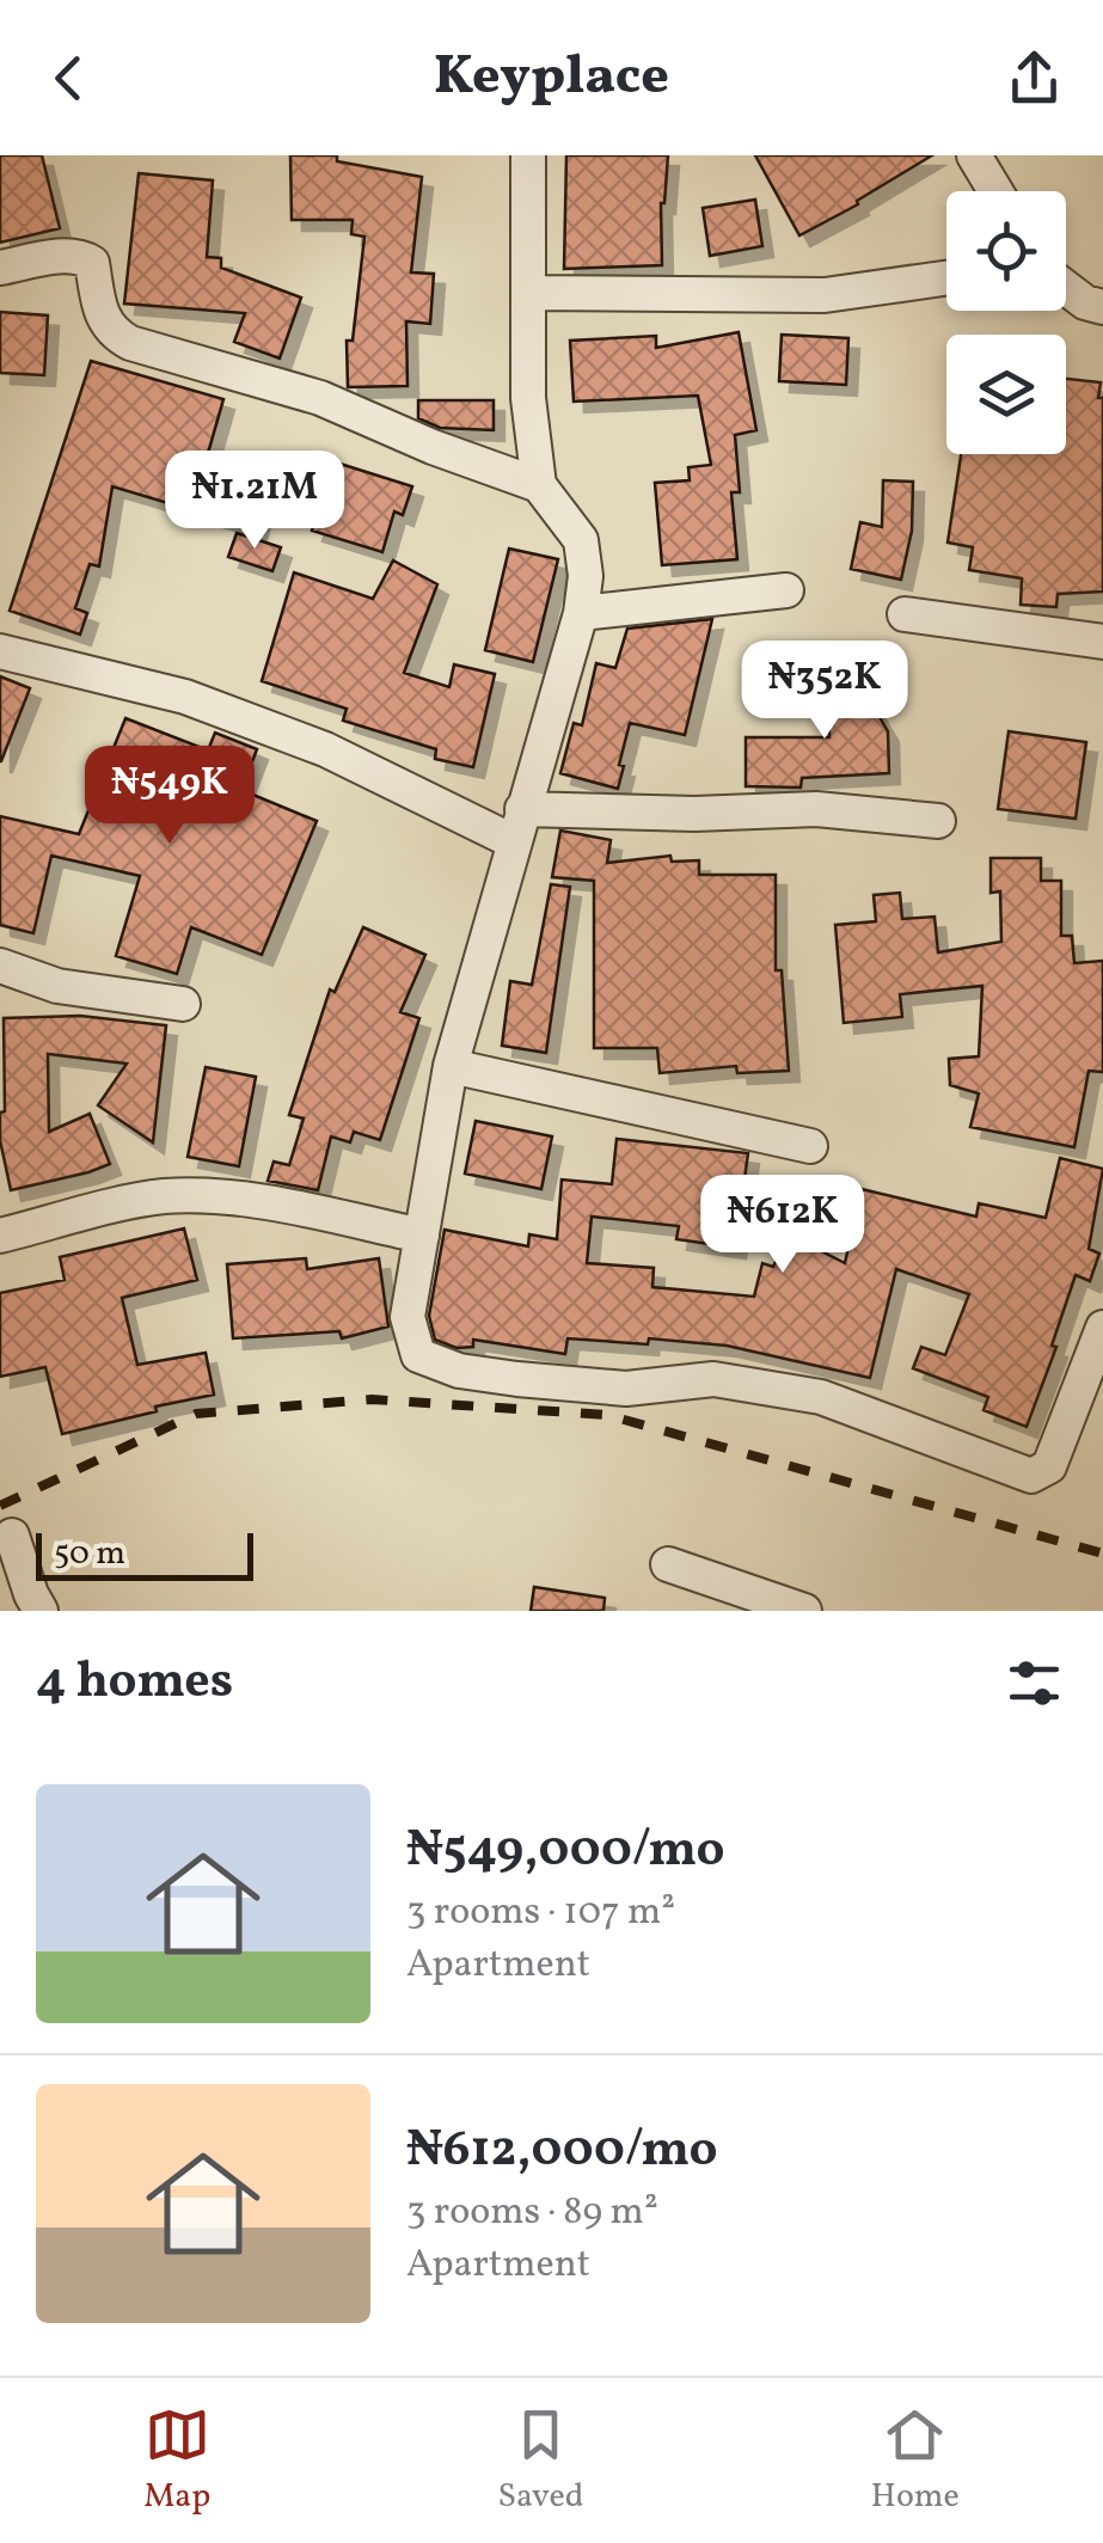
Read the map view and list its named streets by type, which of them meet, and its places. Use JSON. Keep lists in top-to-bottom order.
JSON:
{
  "scale_bar": "50 m",
  "page": {
    "header": "Keyplace",
    "price": [
      "₦1.21M",
      "₦352K",
      "₦549K",
      "₦612K"
    ],
    "scale": "50 m",
    "heading": "4 homes",
    "list": [
      {
        "name": "₦549,000/mo",
        "note": "3 rooms · 107 m² · Apartment"
      },
      {
        "name": "₦612,000/mo",
        "note": "3 rooms · 89 m² · Apartment"
      }
    ],
    "tabs": ["Map", "Saved", "Home"]
  }
}
